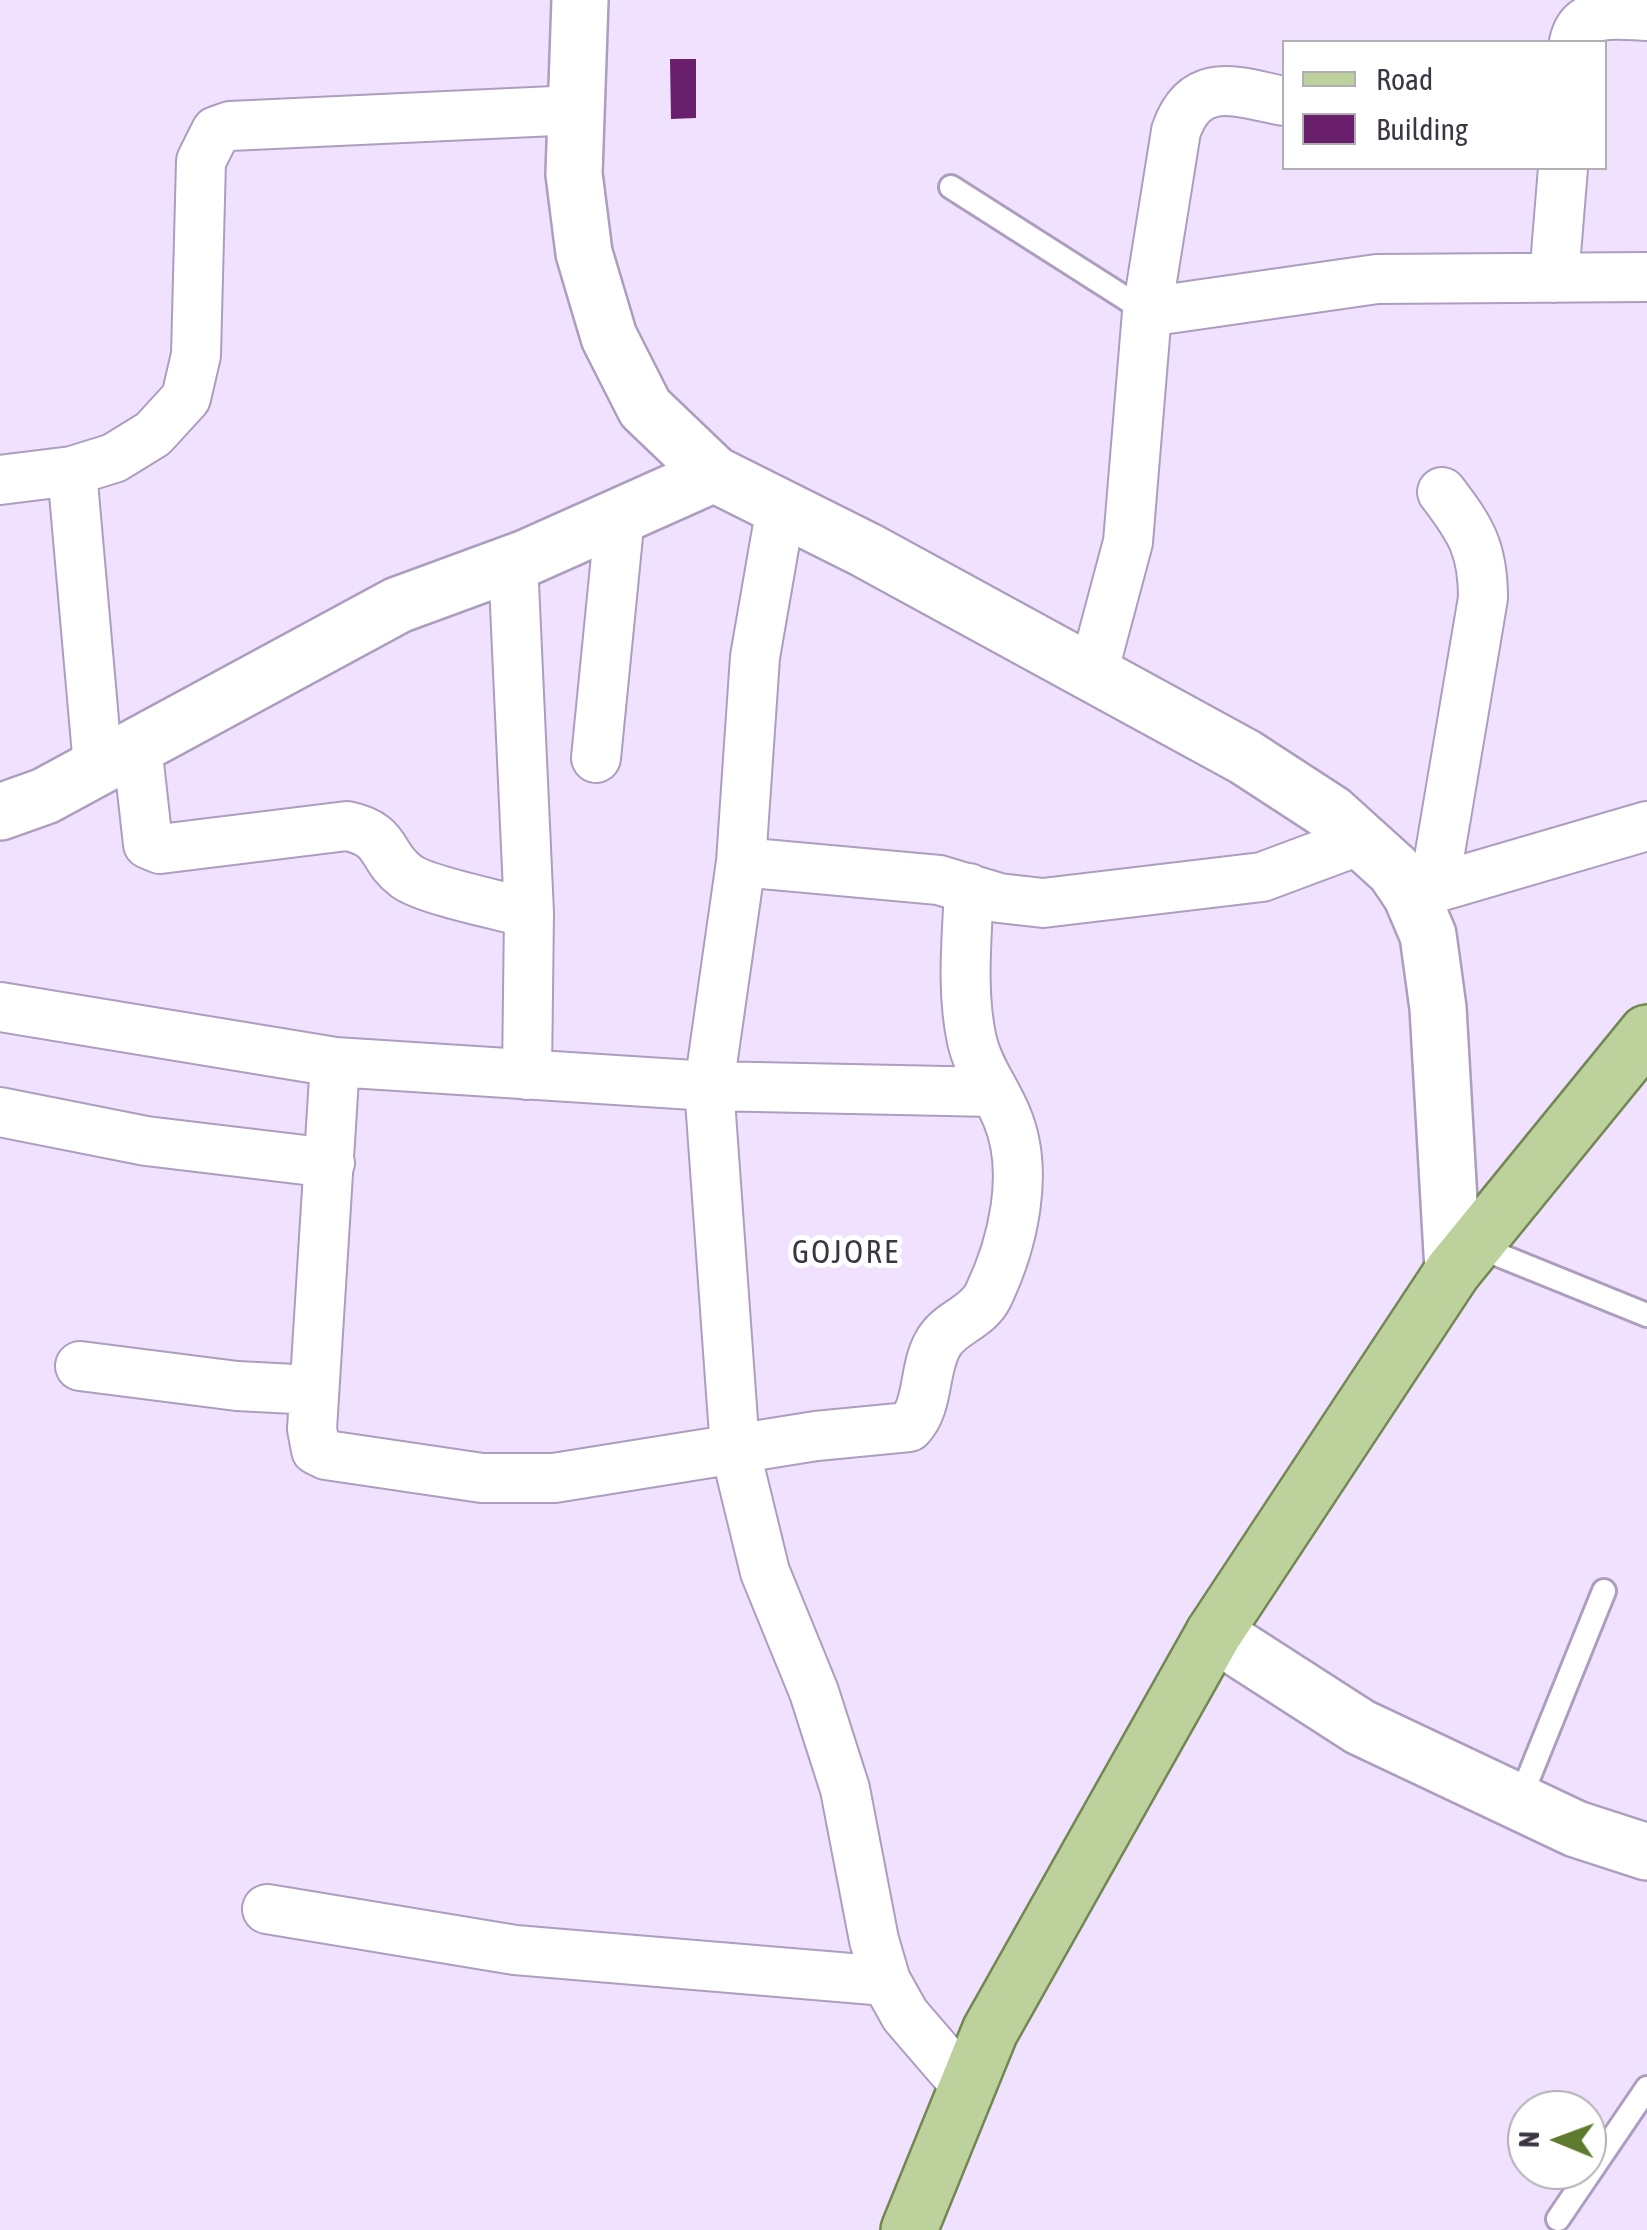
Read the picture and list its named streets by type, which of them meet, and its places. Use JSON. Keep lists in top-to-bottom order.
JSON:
{
  "districts": ["GOJORE"],
  "legend": ["Road", "Building"],
  "north": "left"
}
